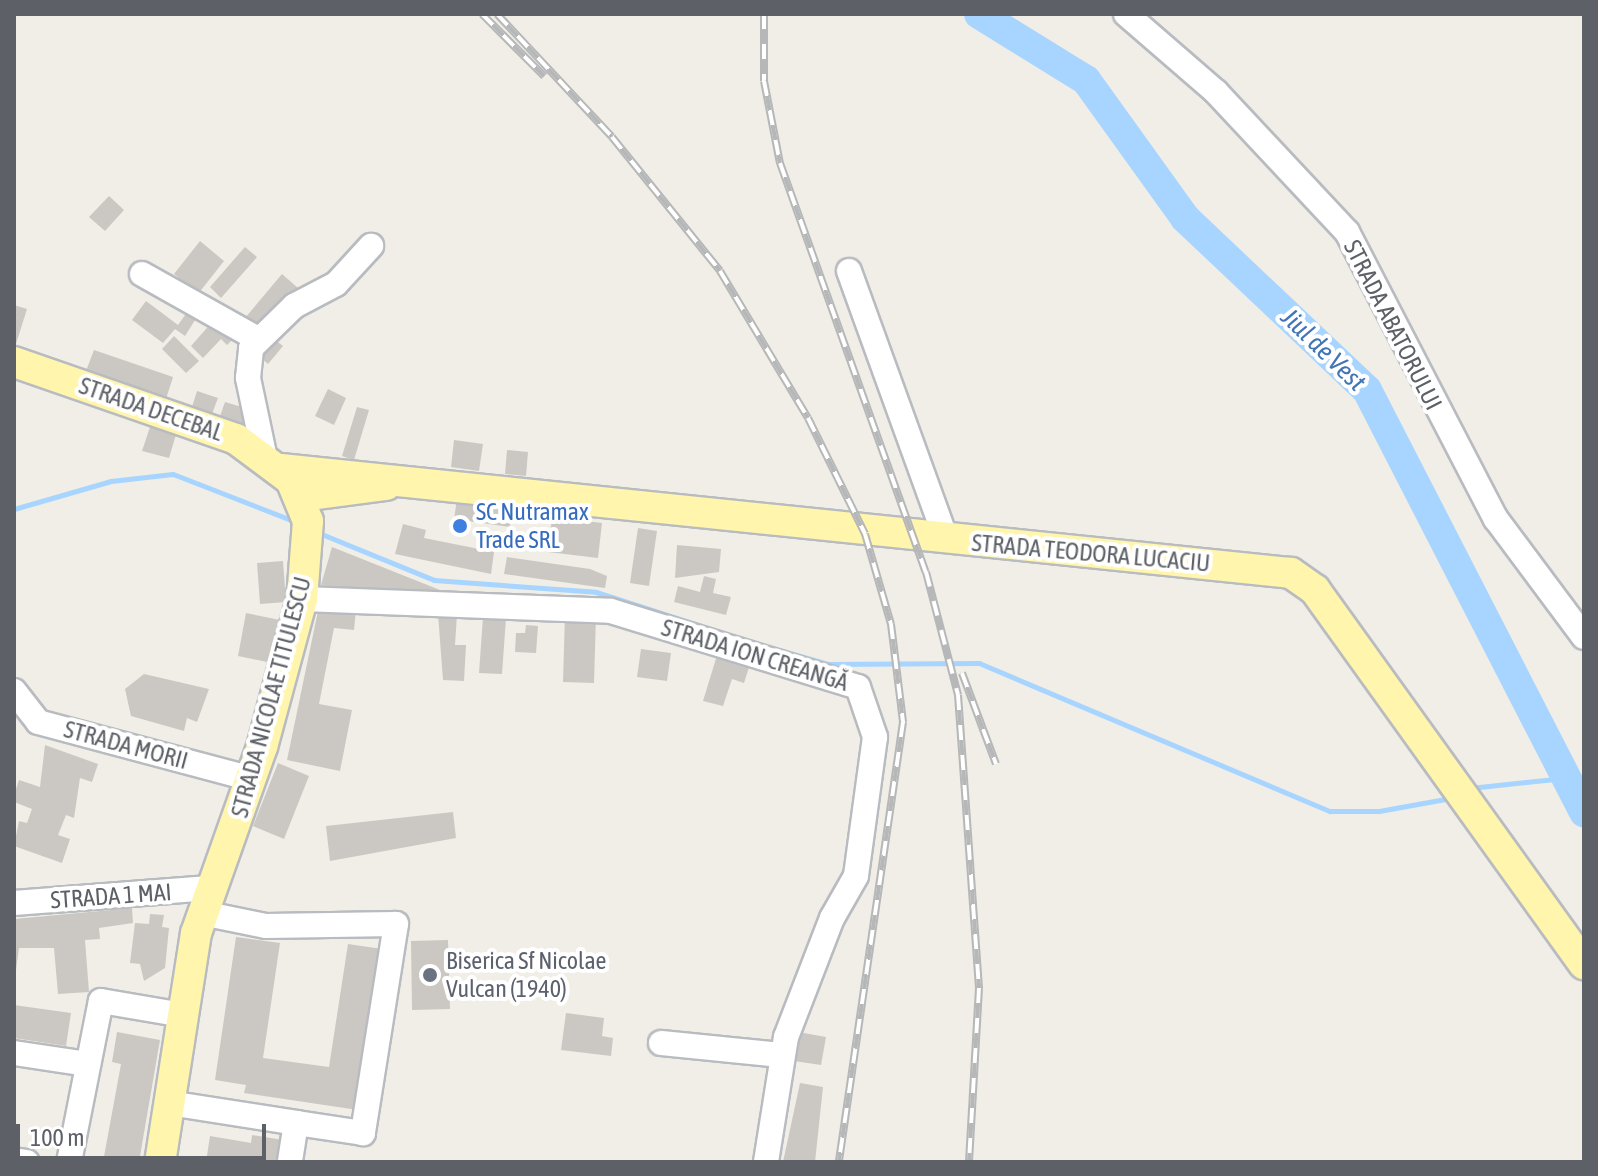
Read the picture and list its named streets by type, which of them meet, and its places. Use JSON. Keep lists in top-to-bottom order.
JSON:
{
  "streets": {
    "main road": ["STRADA DECEBAL", "STRADA TEODORA LUCACIU", "STRADA NICOLAE TITULESCU"],
    "street": [
      "STRADA ABATORULUI",
      "STRADA ION CREANGĂ",
      "STRADA MORII",
      "STRADA 1 MAI"
    ]
  },
  "crossings": [
    ["STRADA DECEBAL", "STRADA TEODORA LUCACIU"],
    ["STRADA TEODORA LUCACIU", "STRADA NICOLAE TITULESCU"],
    ["STRADA ION CREANGĂ", "STRADA NICOLAE TITULESCU"],
    ["STRADA NICOLAE TITULESCU", "STRADA MORII"],
    ["STRADA NICOLAE TITULESCU", "STRADA 1 MAI"]
  ],
  "water": ["Jiul de Vest"],
  "places": ["SC Nutramax Trade SRL", "Biserica Sf Nicolae Vulcan (1940)"],
  "scale_bar": "100 m"
}
